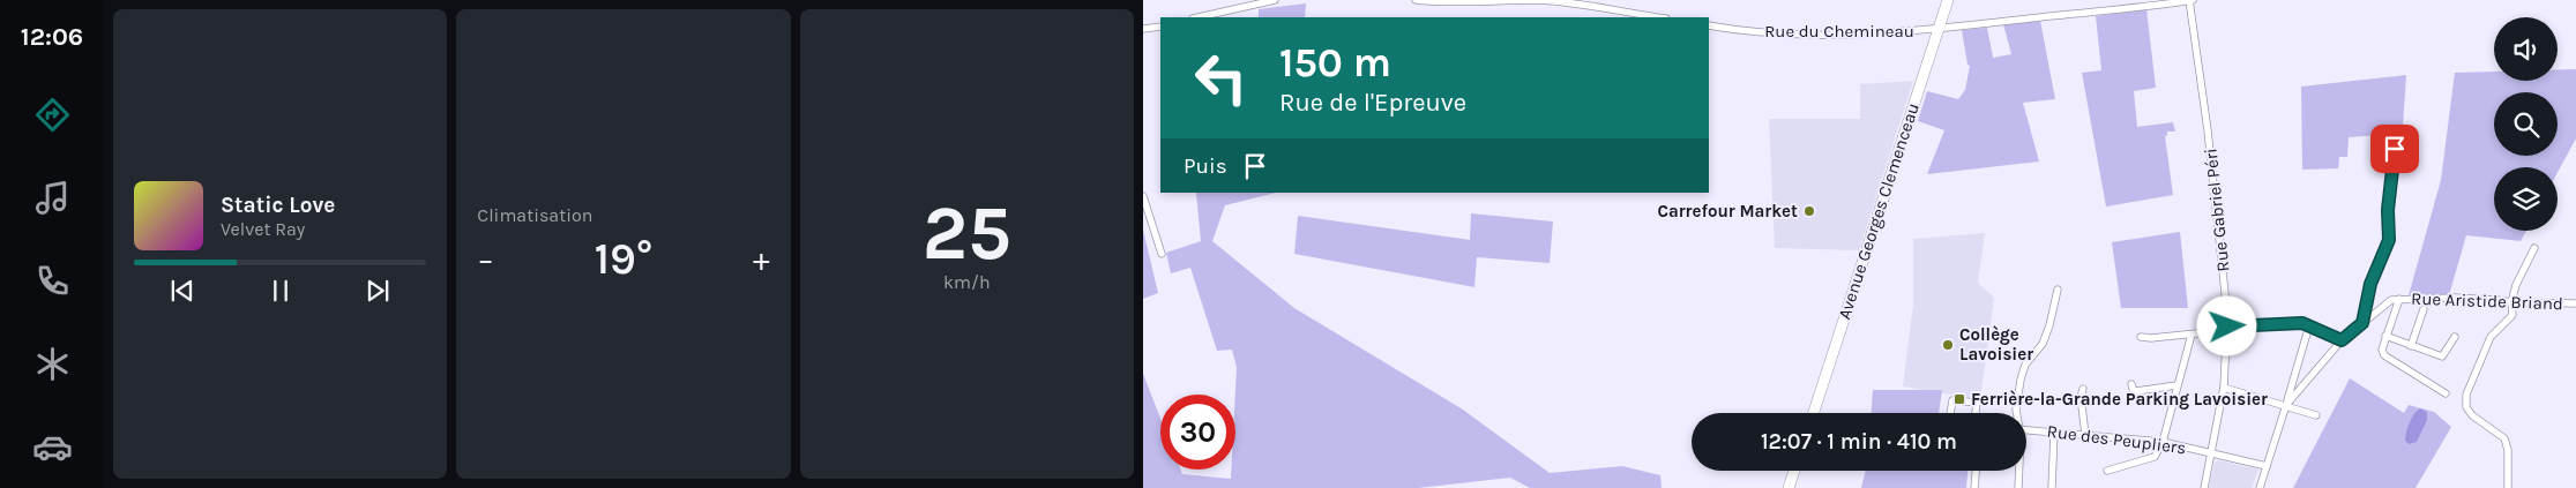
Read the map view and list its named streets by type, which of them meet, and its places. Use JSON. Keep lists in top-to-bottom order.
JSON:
{
  "streets": {
    "main road": ["Avenue Georges Clemenceau"],
    "street": [
      "Rue du Chemineau",
      "Rue Gabriel Péri",
      "Rue Aristide Briand",
      "Rue des Peupliers"
    ]
  },
  "crossings": [
    ["Rue du Chemineau", "Rue Gabriel Péri"],
    ["Rue du Chemineau", "Avenue Georges Clemenceau"],
    ["Rue Gabriel Péri", "Rue des Peupliers"],
    ["Rue Aristide Briand", "Rue des Peupliers"]
  ],
  "places": {
    "other": ["Carrefour Market", "Collège Lavoisier"],
    "transit": ["Ferrière-la-Grande Parking Lavoisier"]
  },
  "page": {
    "tabs": "12:06",
    "tile": [
      "Climatisation",
      ["25", "km/h"]
    ],
    "turn": ["150 m", "Rue de l'Epreuve"],
    "then": "Puis",
    "song": ["Static Love", "Velvet Ray"],
    "heat": ["−", "19°", "+"],
    "limit": "30",
    "trip": "12:07 · 1 min · 410 m"
  }
}
